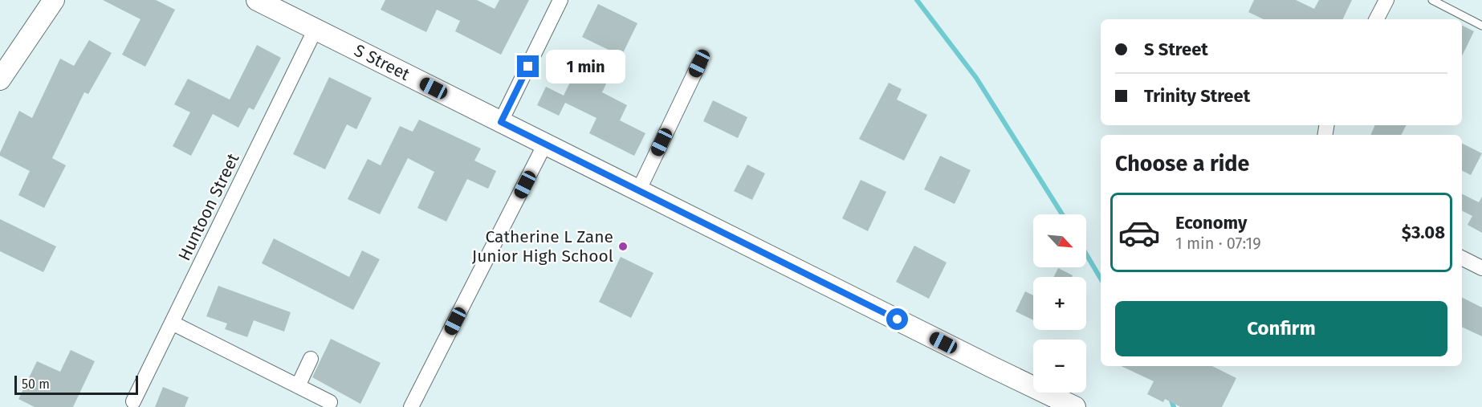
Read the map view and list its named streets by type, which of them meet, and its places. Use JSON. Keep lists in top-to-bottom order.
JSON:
{
  "streets": {
    "main road": ["S Street"],
    "street": ["Huntoon Street"]
  },
  "crossings": [
    ["S Street", "Huntoon Street"]
  ],
  "places": ["Catherine L Zane Junior High School"],
  "scale_bar": "50 m",
  "north": "bottom right",
  "page": {
    "banner": ["S Street", "Trinity Street"],
    "bubble": "1 min",
    "heading": "Choose a ride",
    "list": [
      {
        "name": "Economy",
        "note": "1 min · 07:19",
        "value": "$3.08"
      }
    ],
    "map_buttons": ["+", "−"],
    "buttons": "Confirm",
    "scale": "50 m"
  }
}
